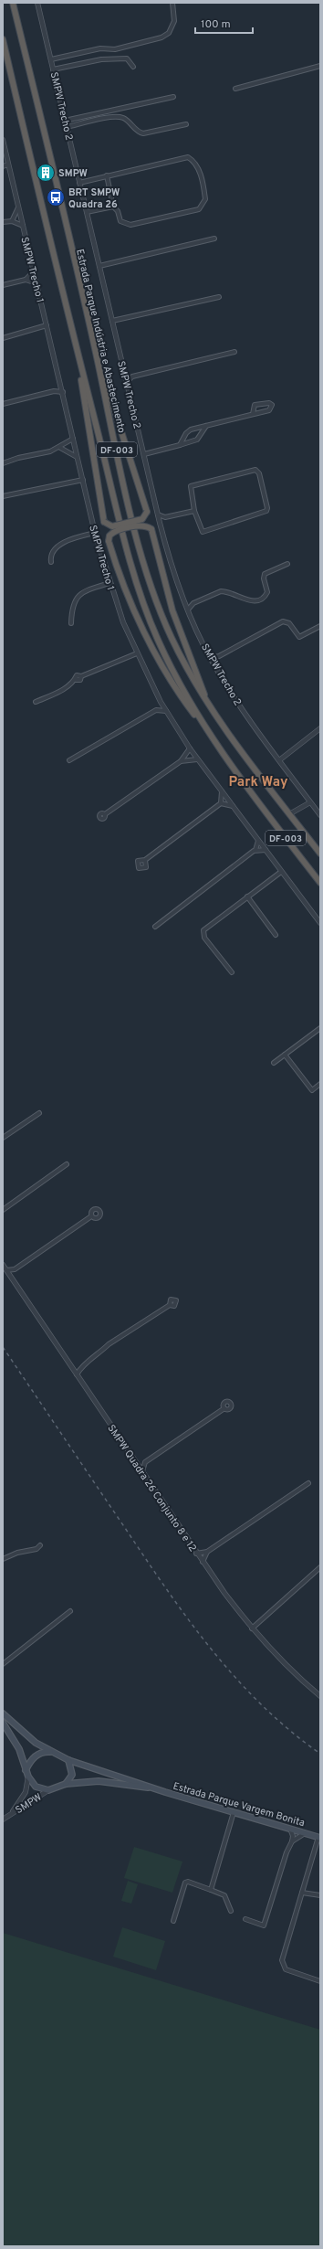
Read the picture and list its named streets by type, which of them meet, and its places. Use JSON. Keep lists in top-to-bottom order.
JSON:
{
  "streets": {
    "highway": ["Estrada Parque Indústria e Abastecimento", "DF-003"],
    "main road": ["Estrada Parque Vargem Bonita"],
    "street": [
      "SMPW Trecho 2",
      "SMPW Trecho 1",
      "SMPW Quadra 26 Conjunto 8 e 12",
      "SMPW"
    ]
  },
  "crossings": [
    ["SMPW", "Estrada Parque Vargem Bonita"]
  ],
  "districts": ["Park Way"],
  "places": {
    "building": ["SMPW"],
    "bus stop": ["BRT SMPW Quadra 26"]
  },
  "scale_bar": "100 m"
}
